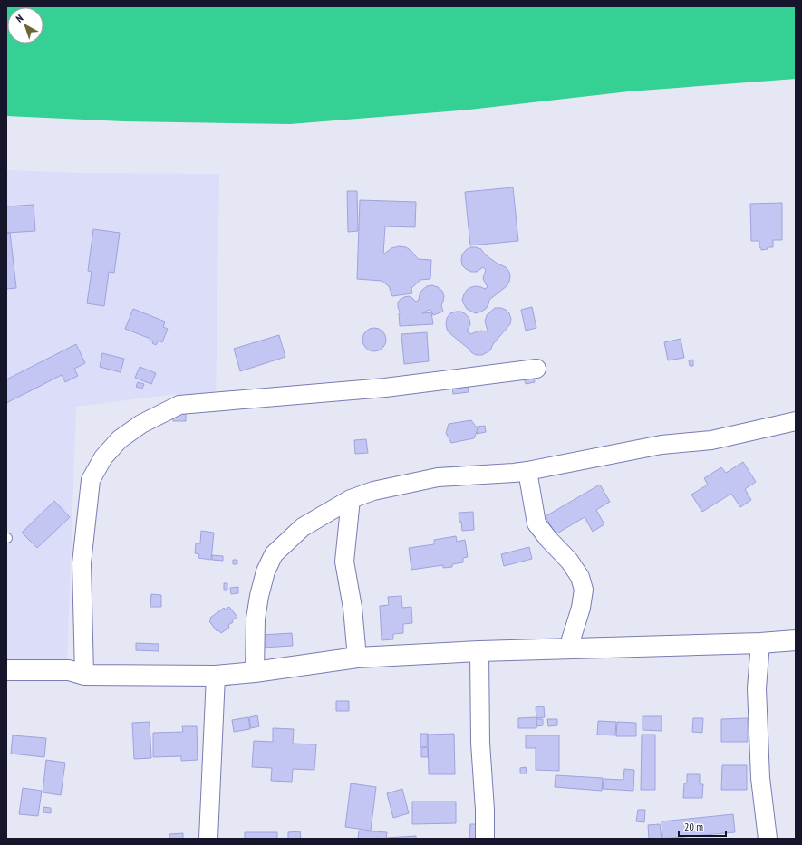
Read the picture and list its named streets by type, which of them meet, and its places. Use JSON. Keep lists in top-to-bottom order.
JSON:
{
  "scale_bar": "20 m",
  "north": "top left"
}
